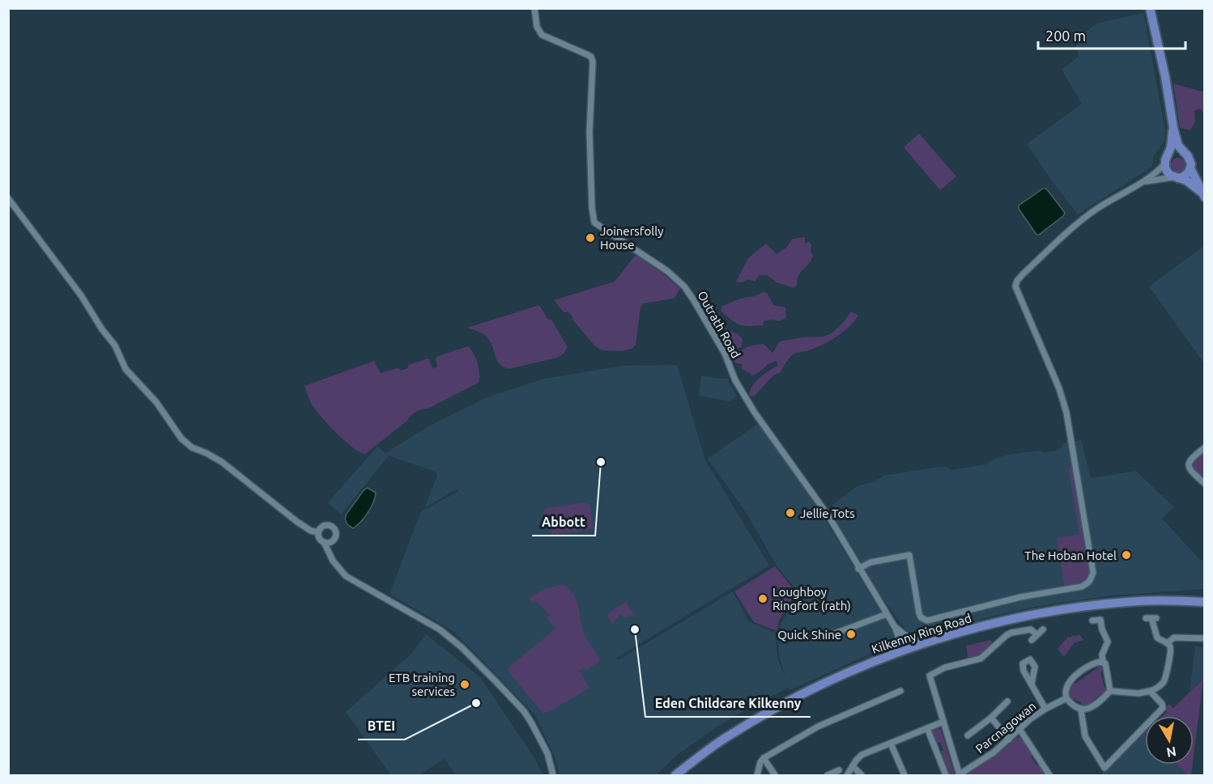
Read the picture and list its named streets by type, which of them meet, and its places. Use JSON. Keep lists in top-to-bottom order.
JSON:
{
  "streets": {
    "highway": ["Kilkenny Ring Road"],
    "street": ["Outrath Road", "Parcnagowan"]
  },
  "crossings": [
    ["Outrath Road", "Kilkenny Ring Road"]
  ],
  "places": [
    "Joinersfolly House",
    "Abbott",
    "Jellie Tots",
    "The Hoban Hotel",
    "Loughboy Ringfort (rath)",
    "Eden Childcare Kilkenny",
    "Quick Shine",
    "ETB training services",
    "BTEI"
  ],
  "scale_bar": "200 m",
  "north": "bottom"
}
